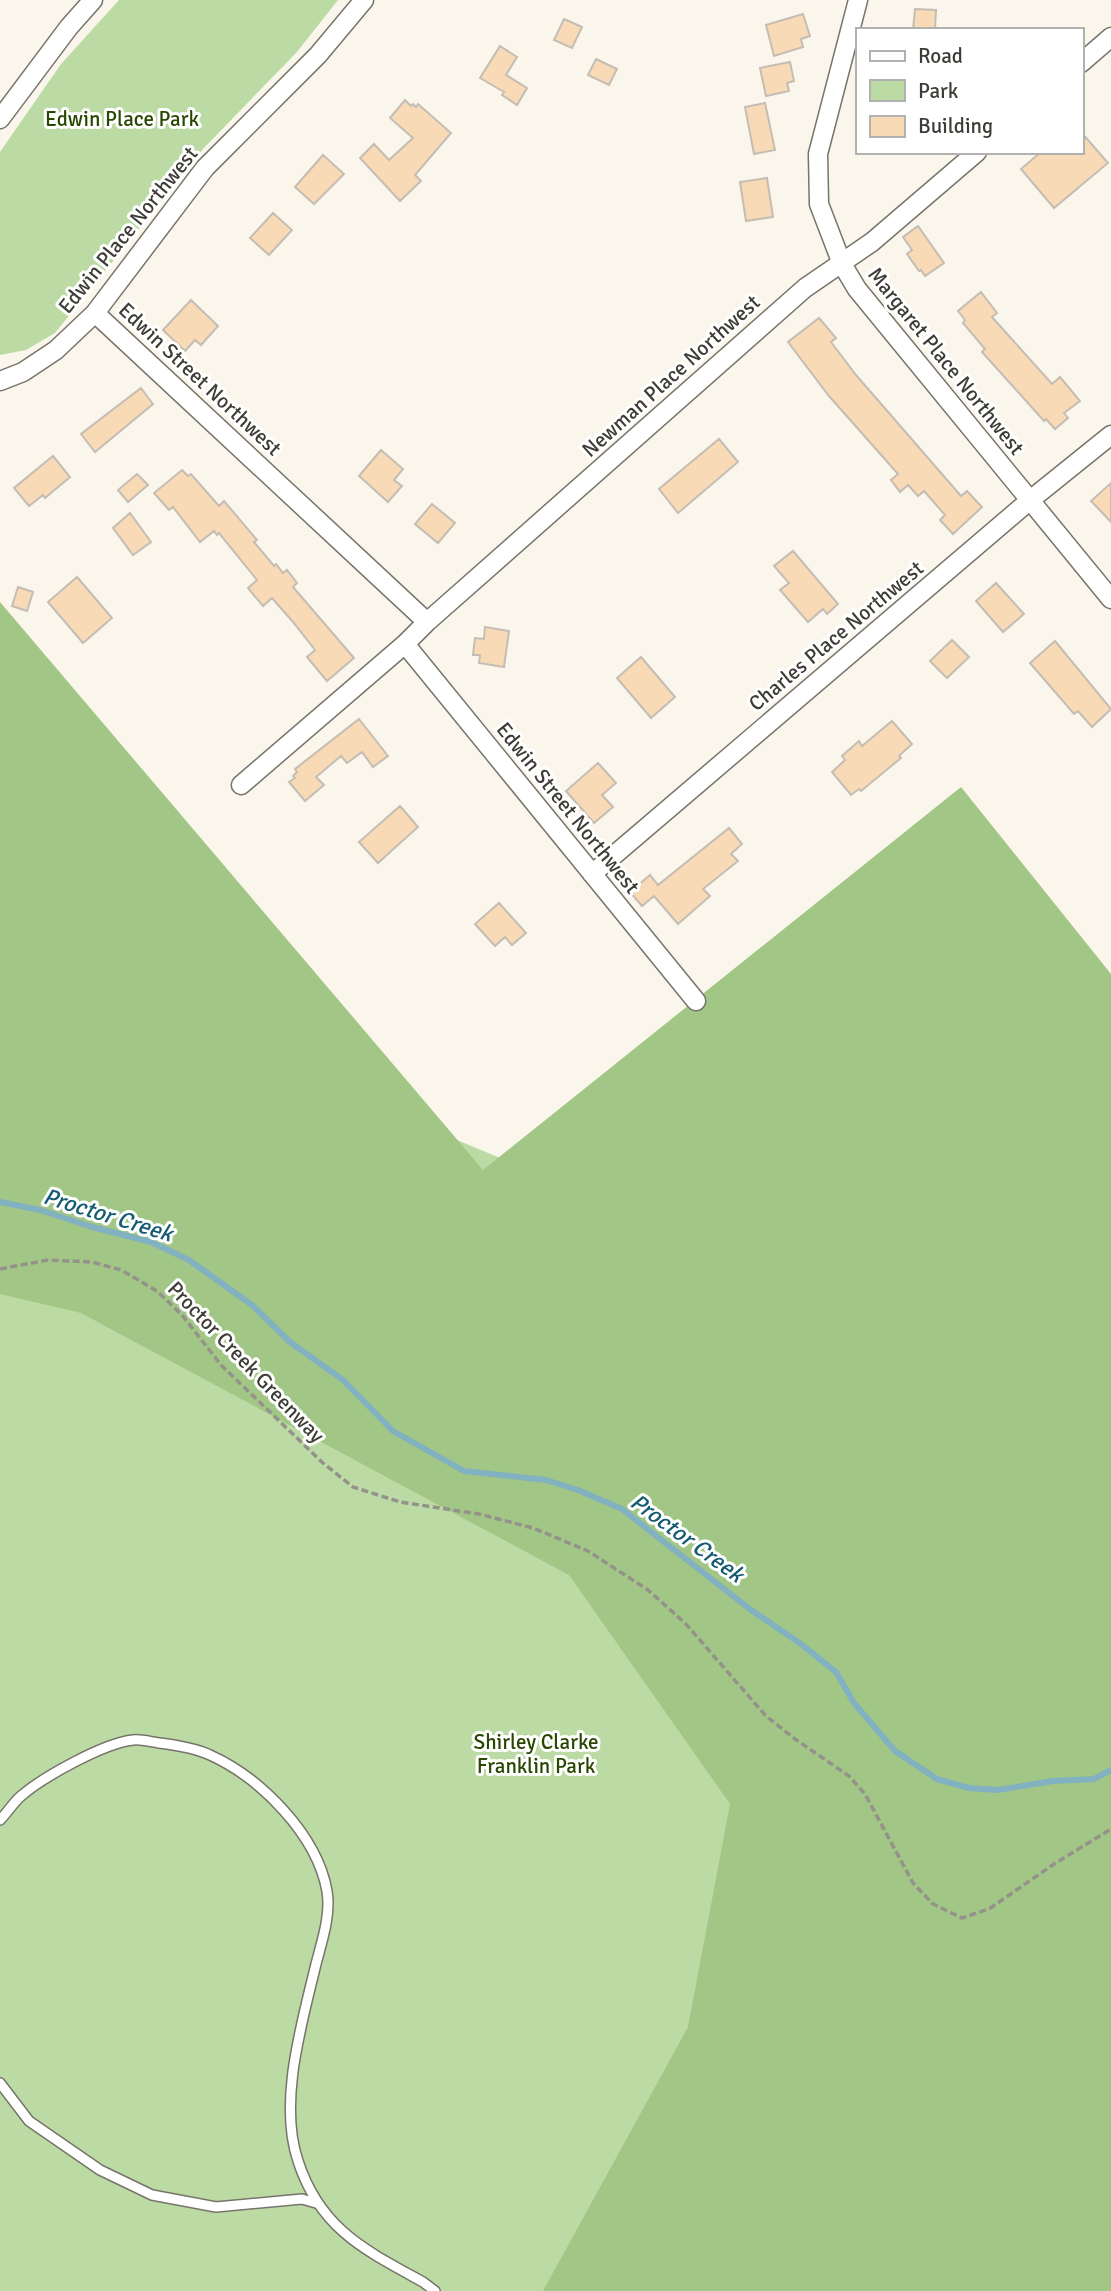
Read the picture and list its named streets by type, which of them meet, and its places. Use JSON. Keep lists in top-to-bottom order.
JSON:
{
  "streets": {
    "street": [
      "Edwin Place Northwest",
      "Margaret Place Northwest",
      "Newman Place Northwest",
      "Edwin Street Northwest",
      "Charles Place Northwest"
    ],
    "path": ["Proctor Creek Greenway"]
  },
  "crossings": [
    ["Edwin Place Northwest", "Edwin Street Northwest"],
    ["Margaret Place Northwest", "Newman Place Northwest"],
    ["Margaret Place Northwest", "Charles Place Northwest"],
    ["Newman Place Northwest", "Edwin Street Northwest"],
    ["Edwin Street Northwest", "Charles Place Northwest"]
  ],
  "water": ["Proctor Creek"],
  "parks": ["Edwin Place Park", "Shirley Clarke Franklin Park"],
  "legend": ["Road", "Park", "Building"]
}
